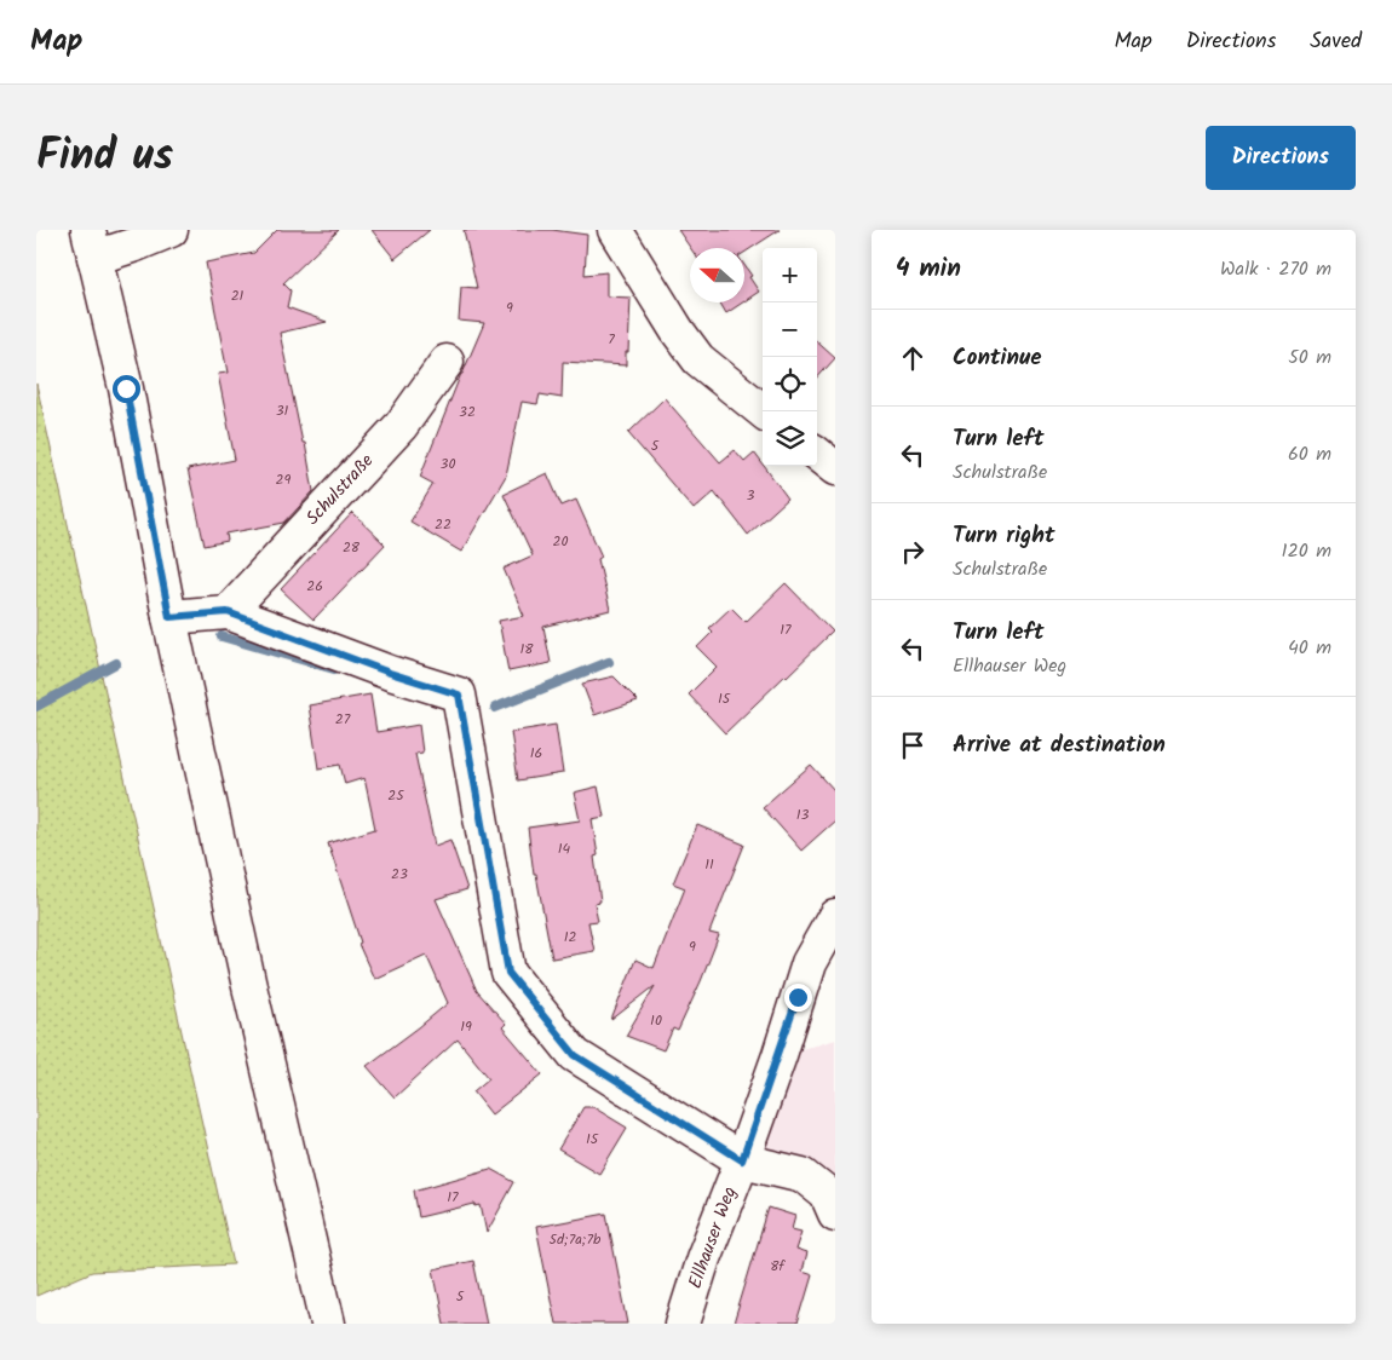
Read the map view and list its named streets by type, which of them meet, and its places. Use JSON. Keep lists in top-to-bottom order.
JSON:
{
  "streets": {
    "street": ["Schulstraße", "Ellhauser Weg"]
  },
  "house_numbers": [
    "21",
    "9",
    "7",
    "31",
    "32",
    "5",
    "30",
    "29",
    "3",
    "22",
    "20",
    "28",
    "26",
    "17",
    "18",
    "15",
    "27",
    "16",
    "25",
    "13",
    "14",
    "11",
    "23",
    "12",
    "9",
    "10",
    "19",
    "15",
    "17",
    "5d;7a;7b",
    "8f",
    "5"
  ],
  "north": "left",
  "page": {
    "header": "Map",
    "nav": ["Map", "Directions", "Saved"],
    "title": "Find us",
    "buttons": "Directions",
    "heading": ["4 min", "Walk · 270 m"],
    "map_buttons": ["+", "−"],
    "list": [
      ["Continue", "50 m"],
      ["Turn left", "Schulstraße", "60 m"],
      ["Turn right", "Schulstraße", "120 m"],
      ["Turn left", "Ellhauser Weg", "40 m"],
      "Arrive at destination"
    ]
  }
}
